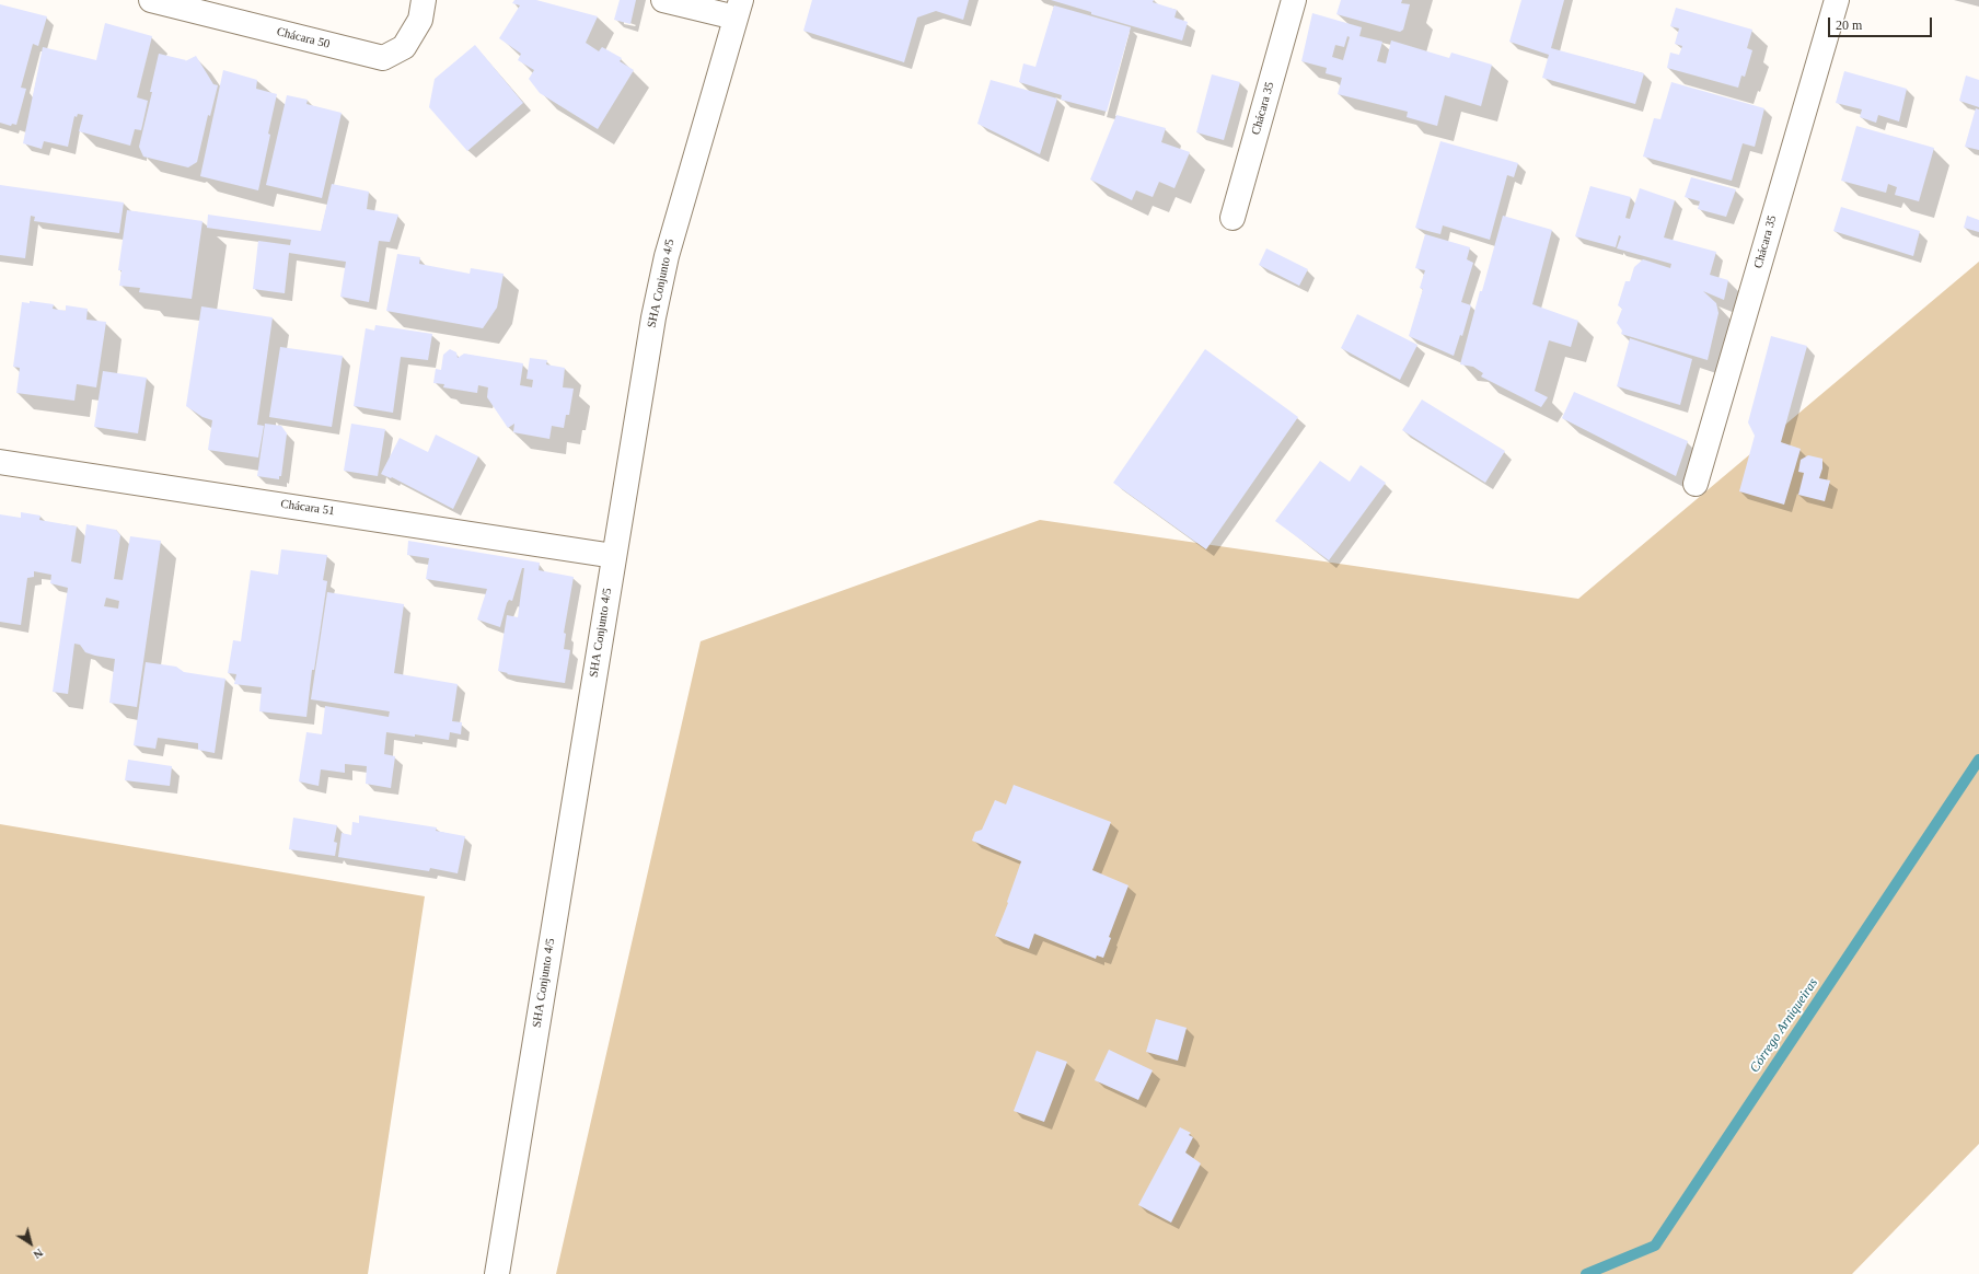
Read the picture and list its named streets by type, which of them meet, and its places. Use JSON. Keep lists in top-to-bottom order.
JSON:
{
  "streets": {
    "street": [
      "Chácara 50",
      "Chácara 35",
      "SHA Conjunto 4/5",
      "Chácara 51"
    ]
  },
  "crossings": [
    ["SHA Conjunto 4/5", "Chácara 51"]
  ],
  "water": ["Córrego Arniqueiras"],
  "scale_bar": "20 m",
  "north": "bottom right"
}
